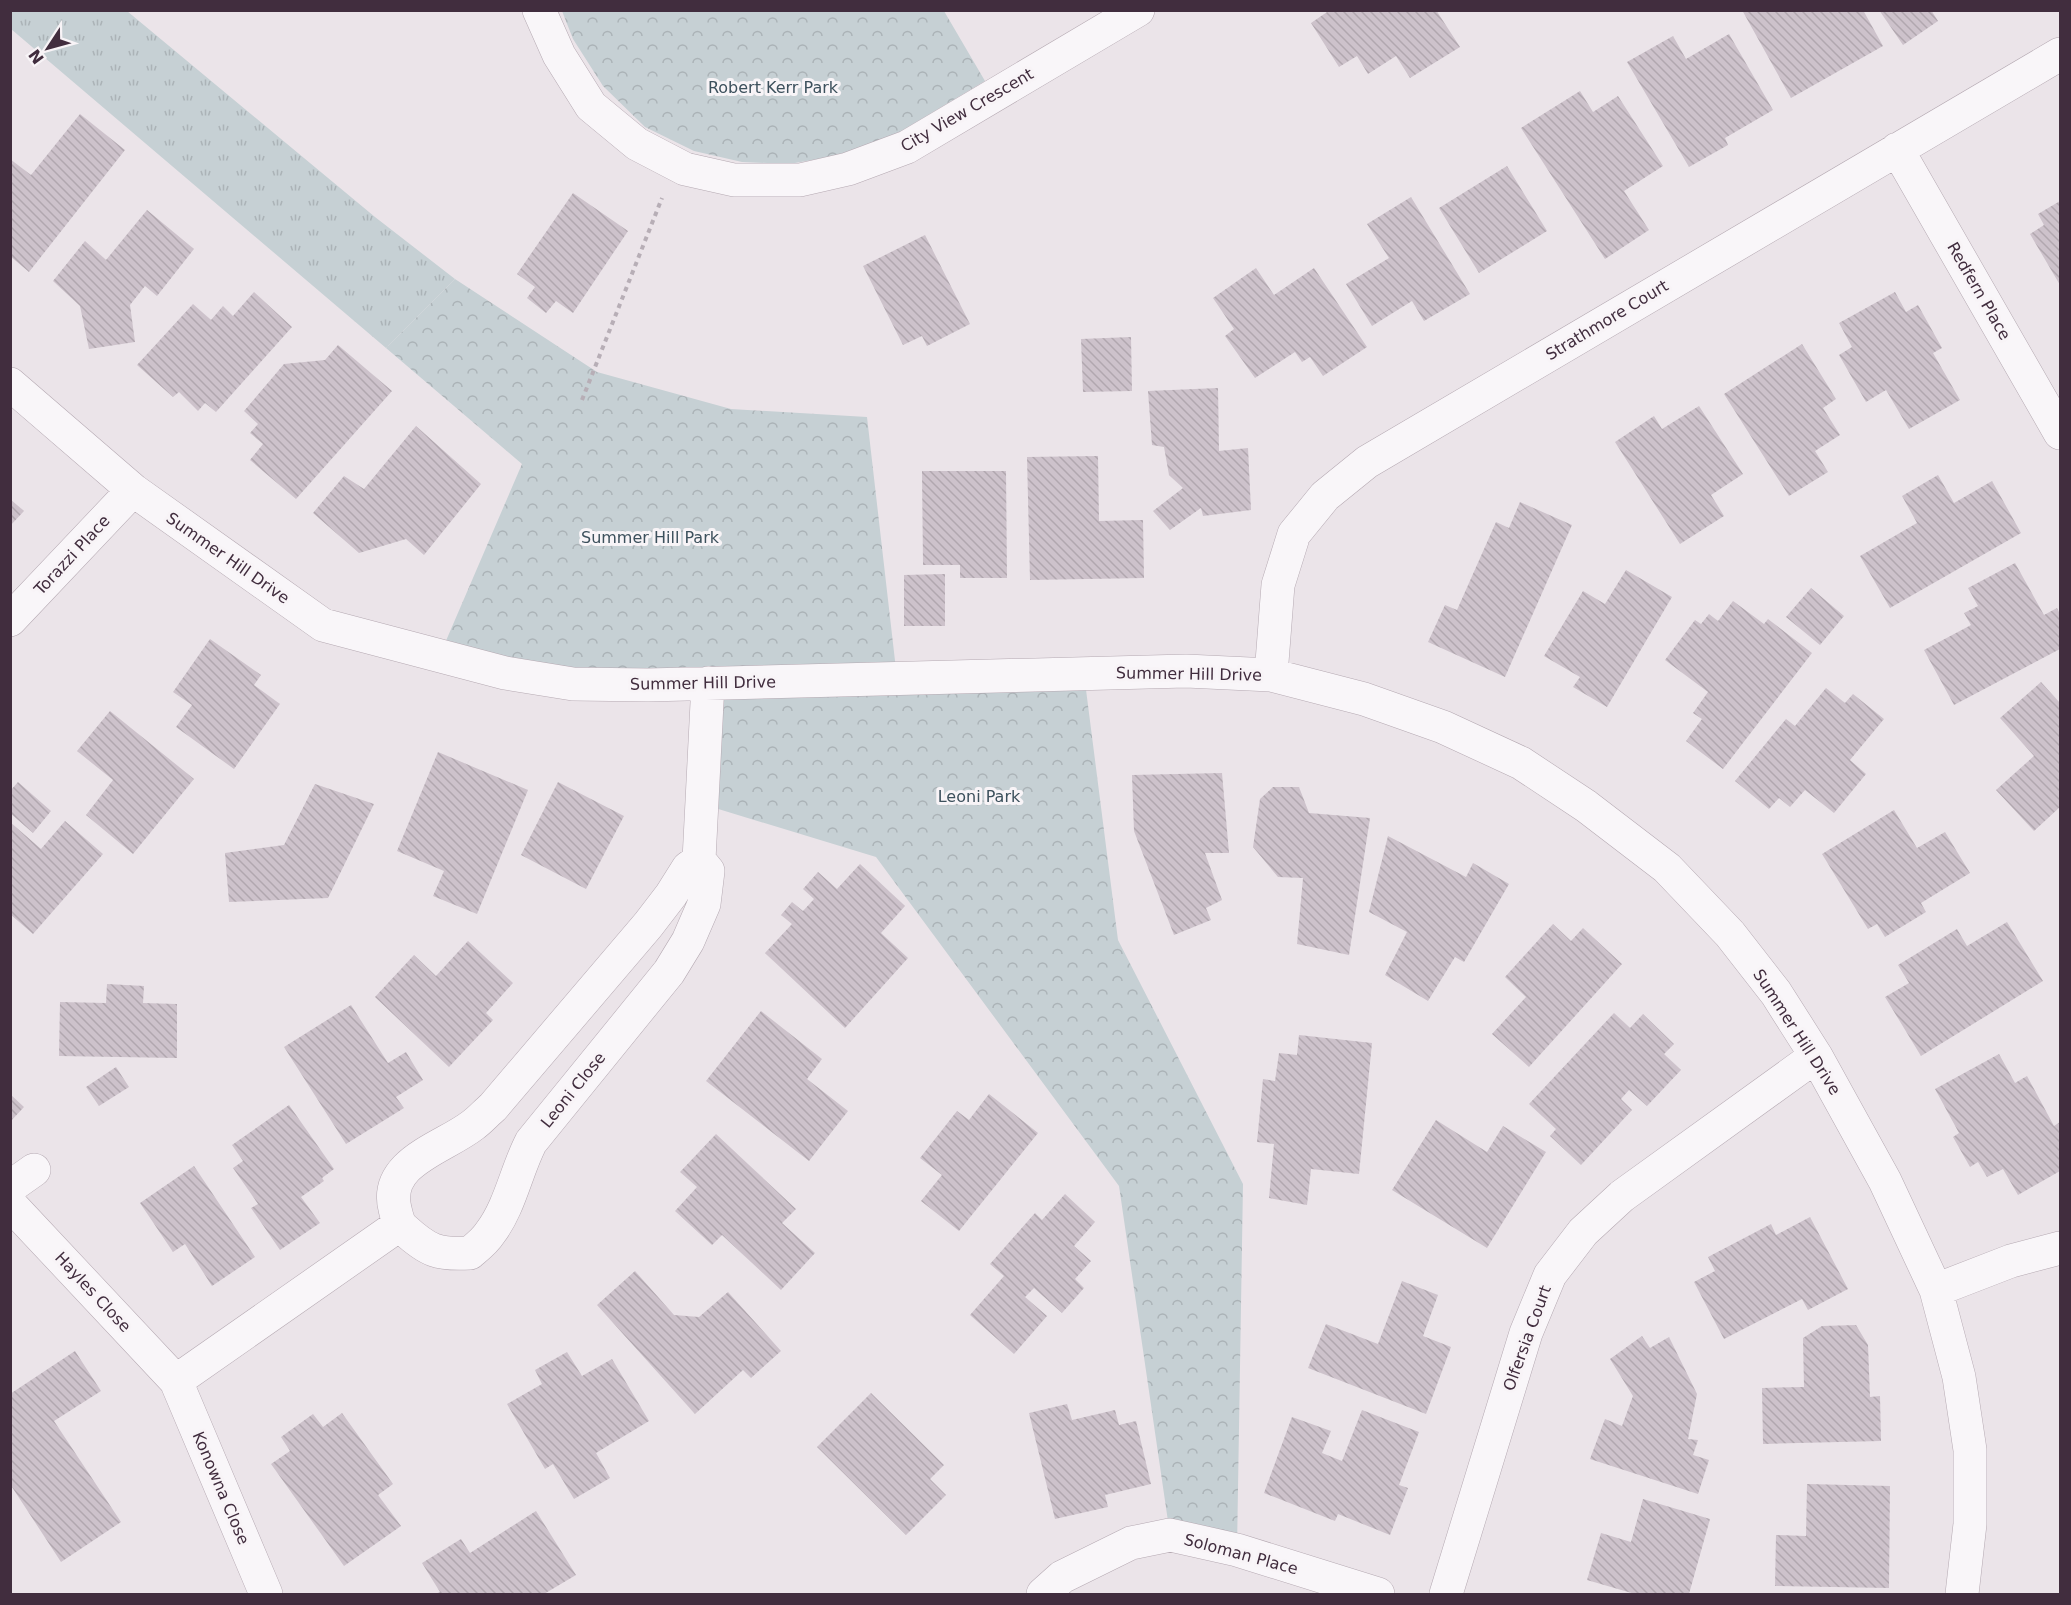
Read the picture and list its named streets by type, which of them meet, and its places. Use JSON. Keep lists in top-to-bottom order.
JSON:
{
  "streets": {
    "street": [
      "City View Crescent",
      "Redfern Place",
      "Strathmore Court",
      "Torazzi Place",
      "Summer Hill Drive",
      "Leoni Close",
      "Hayles Close",
      "Olfersia Court",
      "Konowna Close",
      "Soloman Place"
    ]
  },
  "crossings": [
    ["Redfern Place", "Strathmore Court"],
    ["Strathmore Court", "Summer Hill Drive"],
    ["Torazzi Place", "Summer Hill Drive"],
    ["Summer Hill Drive", "Leoni Close"],
    ["Summer Hill Drive", "Olfersia Court"],
    ["Hayles Close", "Konowna Close"]
  ],
  "parks": ["Robert Kerr Park", "Summer Hill Park", "Leoni Park"],
  "north": "bottom left"
}
